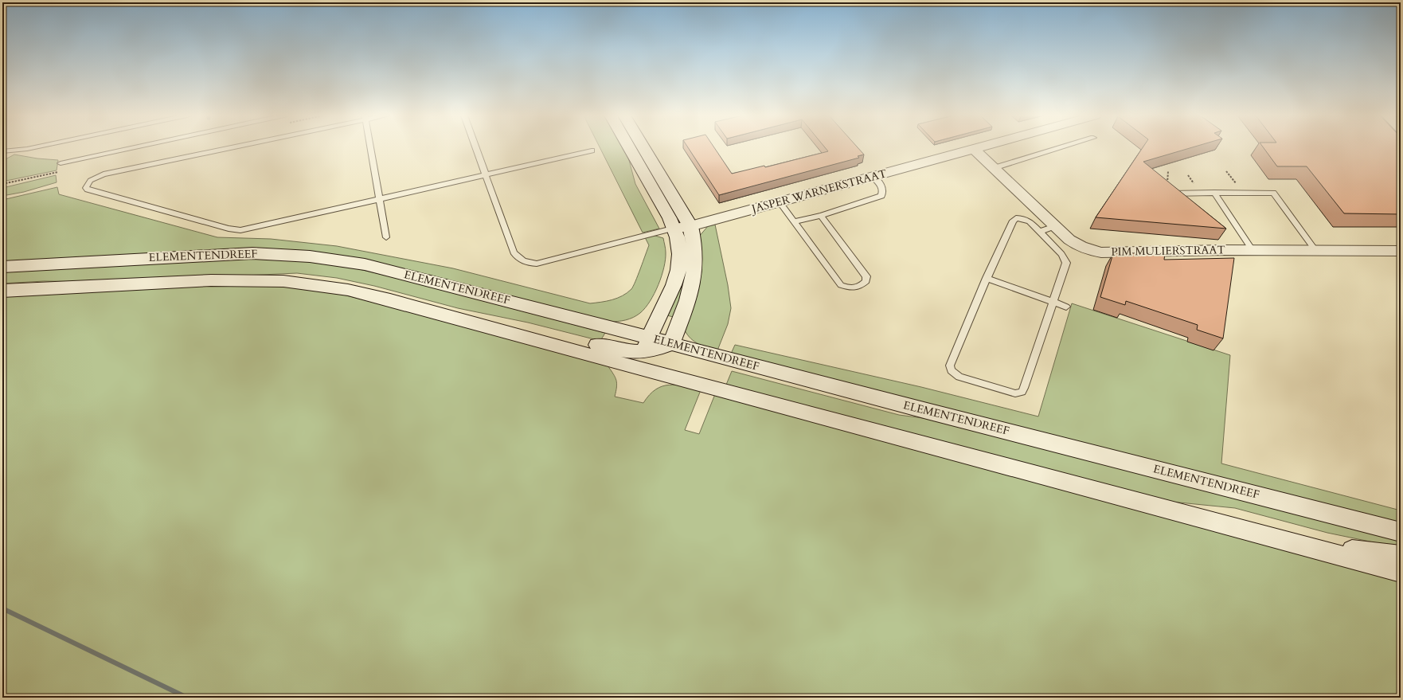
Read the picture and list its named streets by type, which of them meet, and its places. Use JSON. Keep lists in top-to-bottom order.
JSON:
{
  "streets": {
    "main road": ["ELEMENTENDREEF"],
    "street": ["JASPER WARNERSTRAAT", "PIM MULIERSTRAAT"]
  },
  "crossings": [
    ["JASPER WARNERSTRAAT", "PIM MULIERSTRAAT"]
  ]
}
